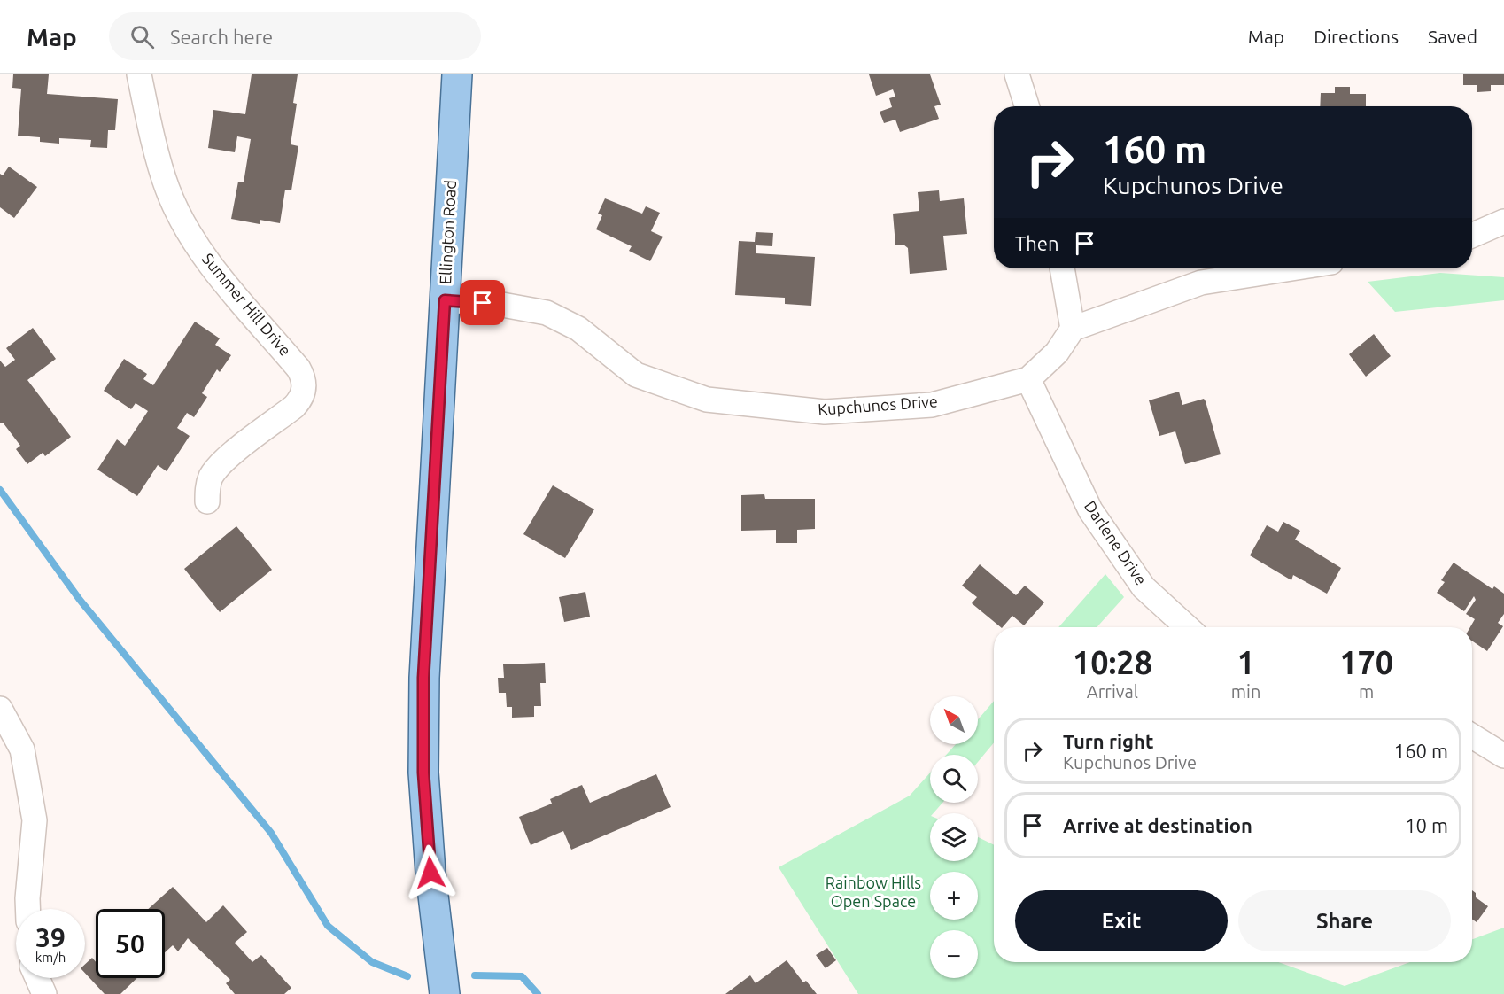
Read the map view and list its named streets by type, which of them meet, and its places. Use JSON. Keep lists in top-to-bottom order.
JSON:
{
  "streets": {
    "main road": ["Ellington Road"],
    "street": ["Summer Hill Drive", "Kupchunos Drive", "Darlene Drive"]
  },
  "crossings": [
    ["Ellington Road", "Kupchunos Drive"],
    ["Kupchunos Drive", "Darlene Drive"]
  ],
  "parks": ["Rainbow Hills Open Space"],
  "north": "top left",
  "page": {
    "header": "Map",
    "search": "Search here",
    "nav": ["Map", "Directions", "Saved"],
    "turn": ["160 m", "Kupchunos Drive"],
    "then": "Then",
    "eta": [
      "10:28",
      "Arrival",
      "1",
      "min",
      "170",
      "m"
    ],
    "map_buttons": ["+", "−"],
    "list": [
      {
        "name": "Turn right",
        "note": "Kupchunos Drive",
        "value": "160 m"
      },
      {
        "name": "Arrive at destination",
        "value": "10 m"
      }
    ],
    "buttons": ["Exit", "Share"],
    "speed": "39 km/h",
    "limit": "50"
  }
}
